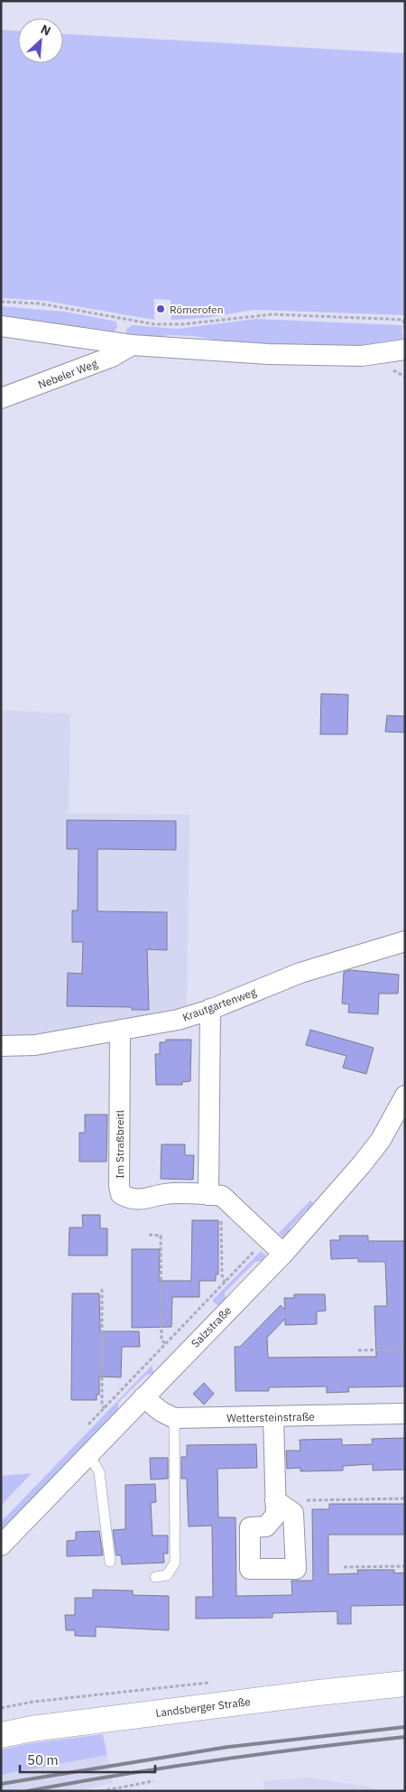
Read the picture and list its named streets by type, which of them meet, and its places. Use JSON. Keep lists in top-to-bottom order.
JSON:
{
  "streets": {
    "main road": ["Landsberger Straße"],
    "street": [
      "Nebeler Weg",
      "Krautgartenweg",
      "Im Straßbreitl",
      "Salzstraße",
      "Wettersteinstraße"
    ]
  },
  "crossings": [
    ["Krautgartenweg", "Im Straßbreitl"],
    ["Im Straßbreitl", "Salzstraße"]
  ],
  "places": ["Römerofen"],
  "scale_bar": "50 m",
  "north": "top right"
}
